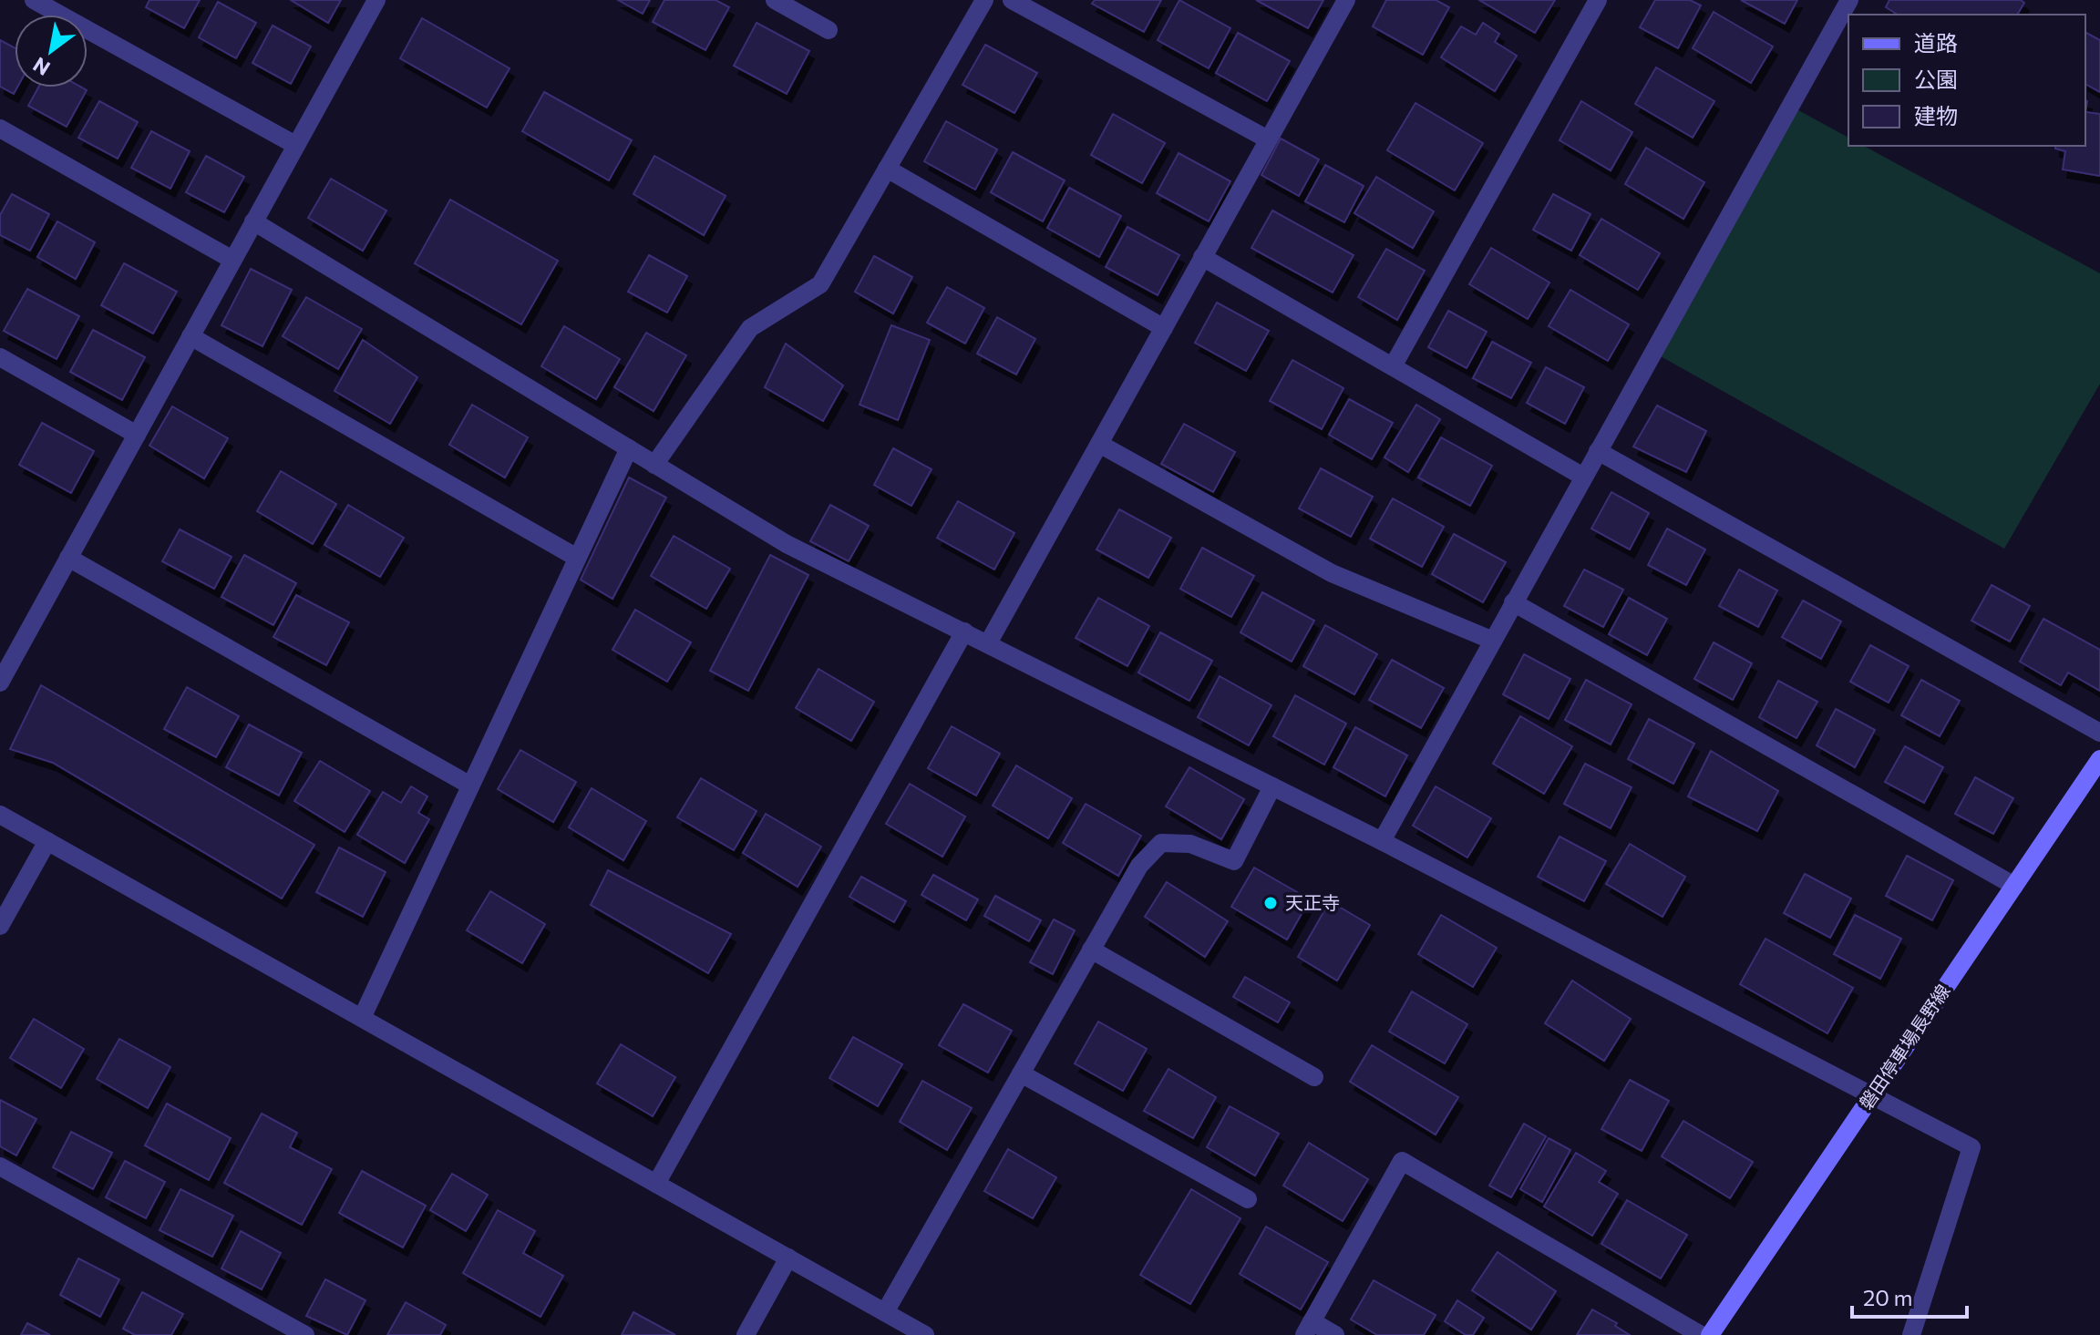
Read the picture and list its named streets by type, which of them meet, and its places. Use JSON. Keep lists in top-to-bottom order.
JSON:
{
  "streets": {
    "main road": ["磐田停車場長野線"]
  },
  "places": ["天正寺"],
  "legend": ["道路", "公園", "建物"],
  "scale_bar": "20 m",
  "north": "bottom left"
}
